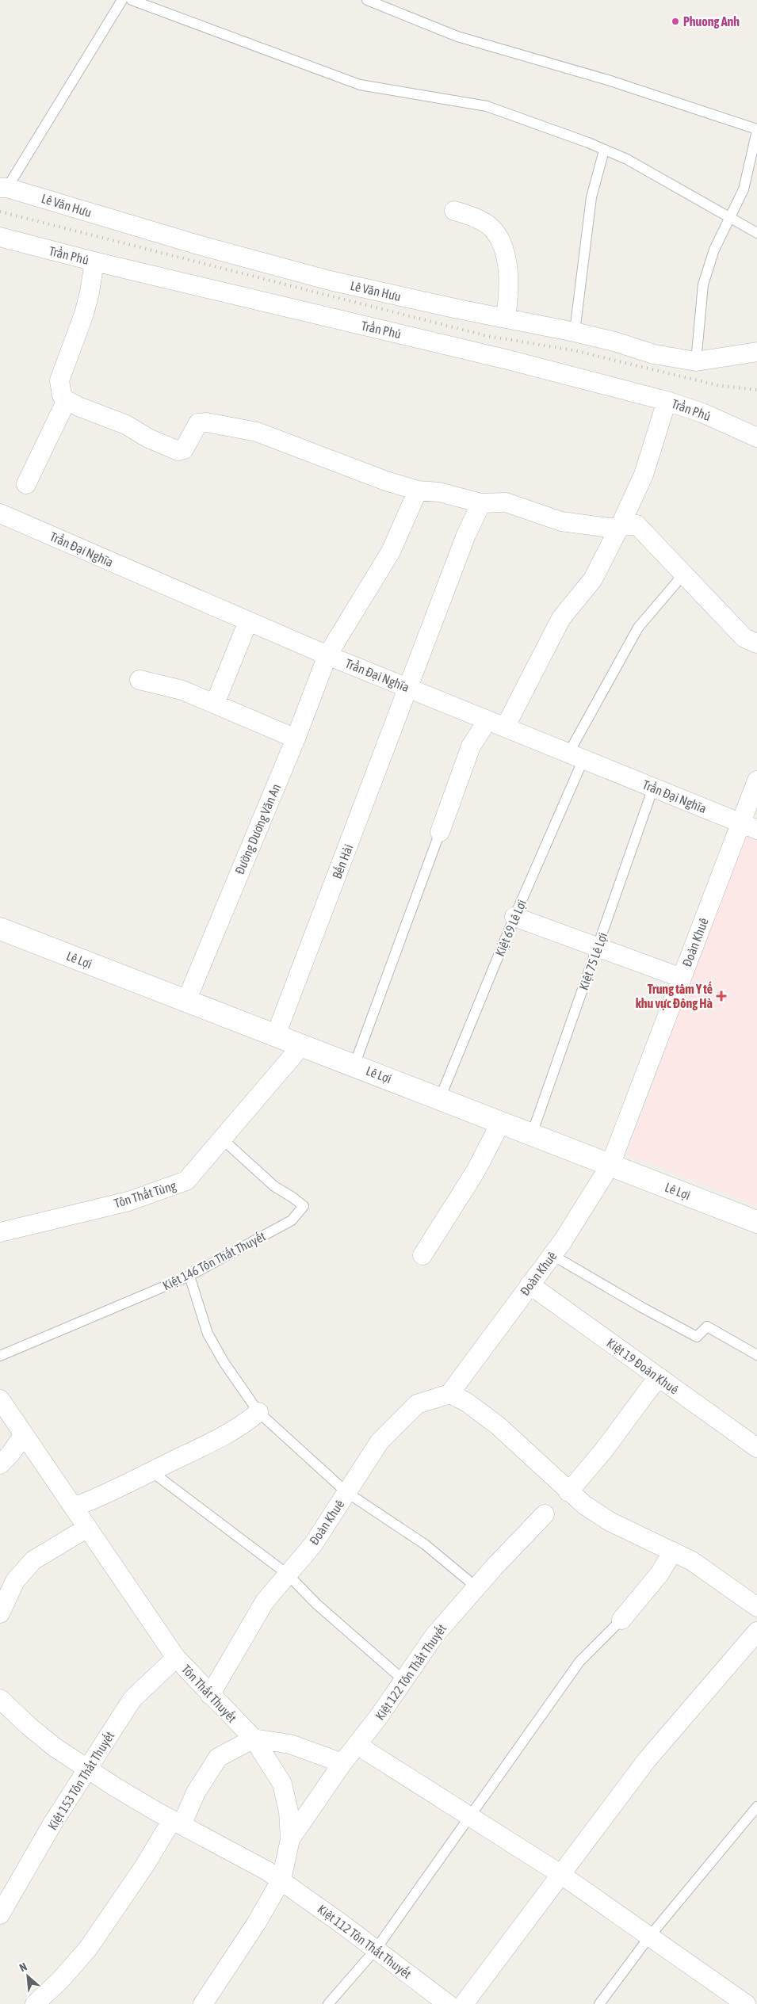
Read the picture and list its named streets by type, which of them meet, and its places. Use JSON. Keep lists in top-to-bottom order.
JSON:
{
  "streets": {
    "street": [
      "Lê Văn Hưu",
      "Trần Phú",
      "Trần Đại Nghĩa",
      "Đường Dương Văn An",
      "Bến Hải",
      "Đoàn Khuê",
      "Lê Lợi",
      "Tôn Thất Tùng",
      "Kiệt 19 Đoàn Khuê",
      "Kiệt 122 Tôn Thất Thuyết",
      "Tôn Thất Thuyết",
      "Kiệt 153 Tôn Thất Thuyết",
      "Kiệt 112 Tôn Thất Thuyết"
    ],
    "lane": ["Kiệt 69 Lê Lợi", "Kiệt 75 Lê Lợi", "Kiệt 146 Tôn Thất Thuyết"]
  },
  "crossings": [
    ["Trần Đại Nghĩa", "Đường Dương Văn An"],
    ["Trần Đại Nghĩa", "Bến Hải"],
    ["Trần Đại Nghĩa", "Kiệt 69 Lê Lợi"],
    ["Trần Đại Nghĩa", "Đoàn Khuê"],
    ["Trần Đại Nghĩa", "Kiệt 75 Lê Lợi"],
    ["Đường Dương Văn An", "Lê Lợi"],
    ["Bến Hải", "Lê Lợi"],
    ["Kiệt 69 Lê Lợi", "Lê Lợi"],
    ["Đoàn Khuê", "Lê Lợi"],
    ["Đoàn Khuê", "Kiệt 19 Đoàn Khuê"],
    ["Đoàn Khuê", "Tôn Thất Thuyết"],
    ["Lê Lợi", "Kiệt 75 Lê Lợi"],
    ["Lê Lợi", "Tôn Thất Tùng"],
    ["Tôn Thất Tùng", "Kiệt 146 Tôn Thất Thuyết"],
    ["Kiệt 122 Tôn Thất Thuyết", "Tôn Thất Thuyết"],
    ["Tôn Thất Thuyết", "Kiệt 153 Tôn Thất Thuyết"],
    ["Tôn Thất Thuyết", "Kiệt 112 Tôn Thất Thuyết"],
    ["Kiệt 153 Tôn Thất Thuyết", "Kiệt 112 Tôn Thất Thuyết"]
  ],
  "places": {
    "other": ["Phuong Anh"],
    "health": ["Trung tâm Y tế khu vực Đông Hà"]
  },
  "north": "top left"
}
